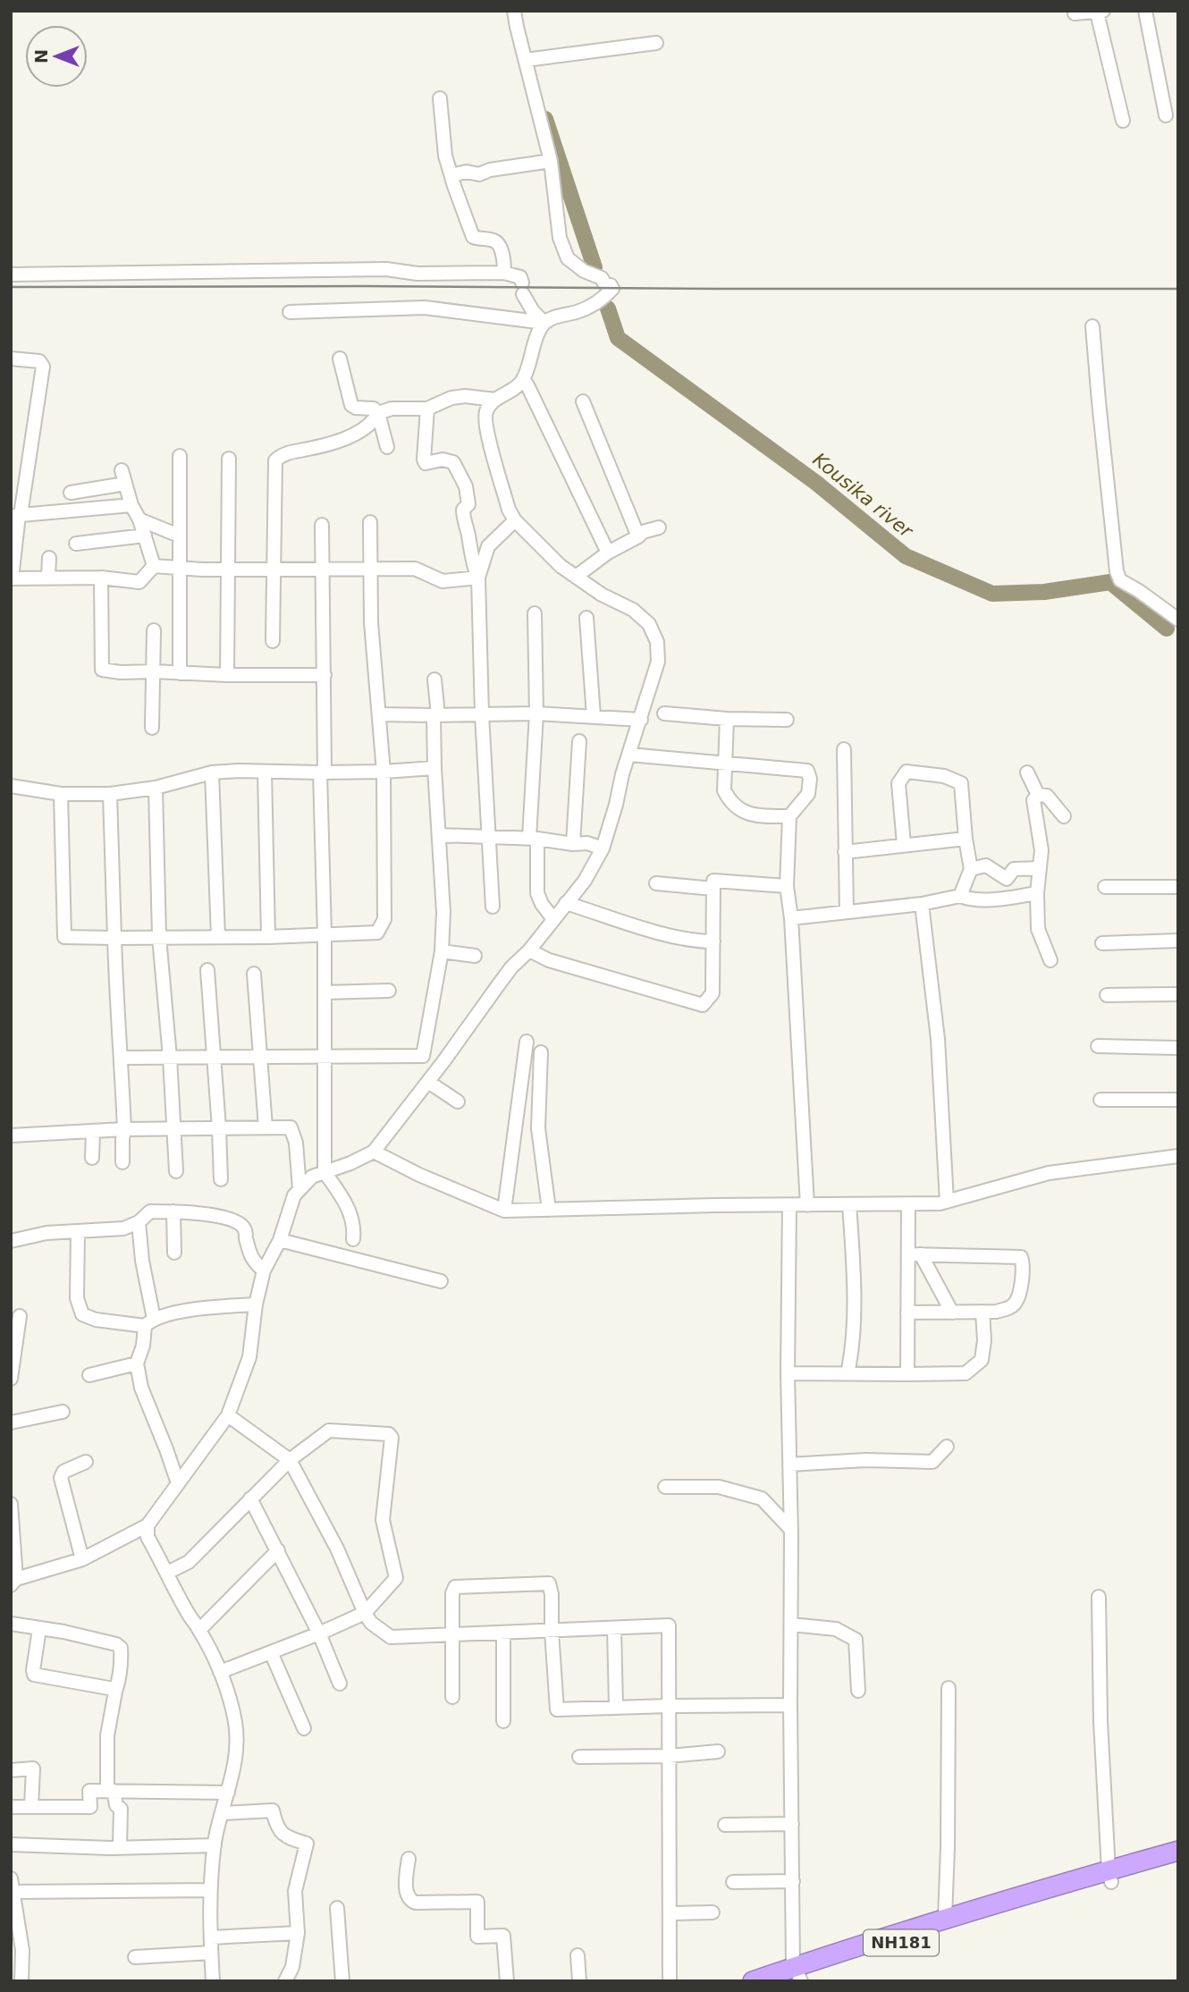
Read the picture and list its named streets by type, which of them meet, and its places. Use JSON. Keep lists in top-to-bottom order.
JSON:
{
  "streets": {
    "highway": ["NH181"]
  },
  "water": ["Kousika river"],
  "north": "left"
}
